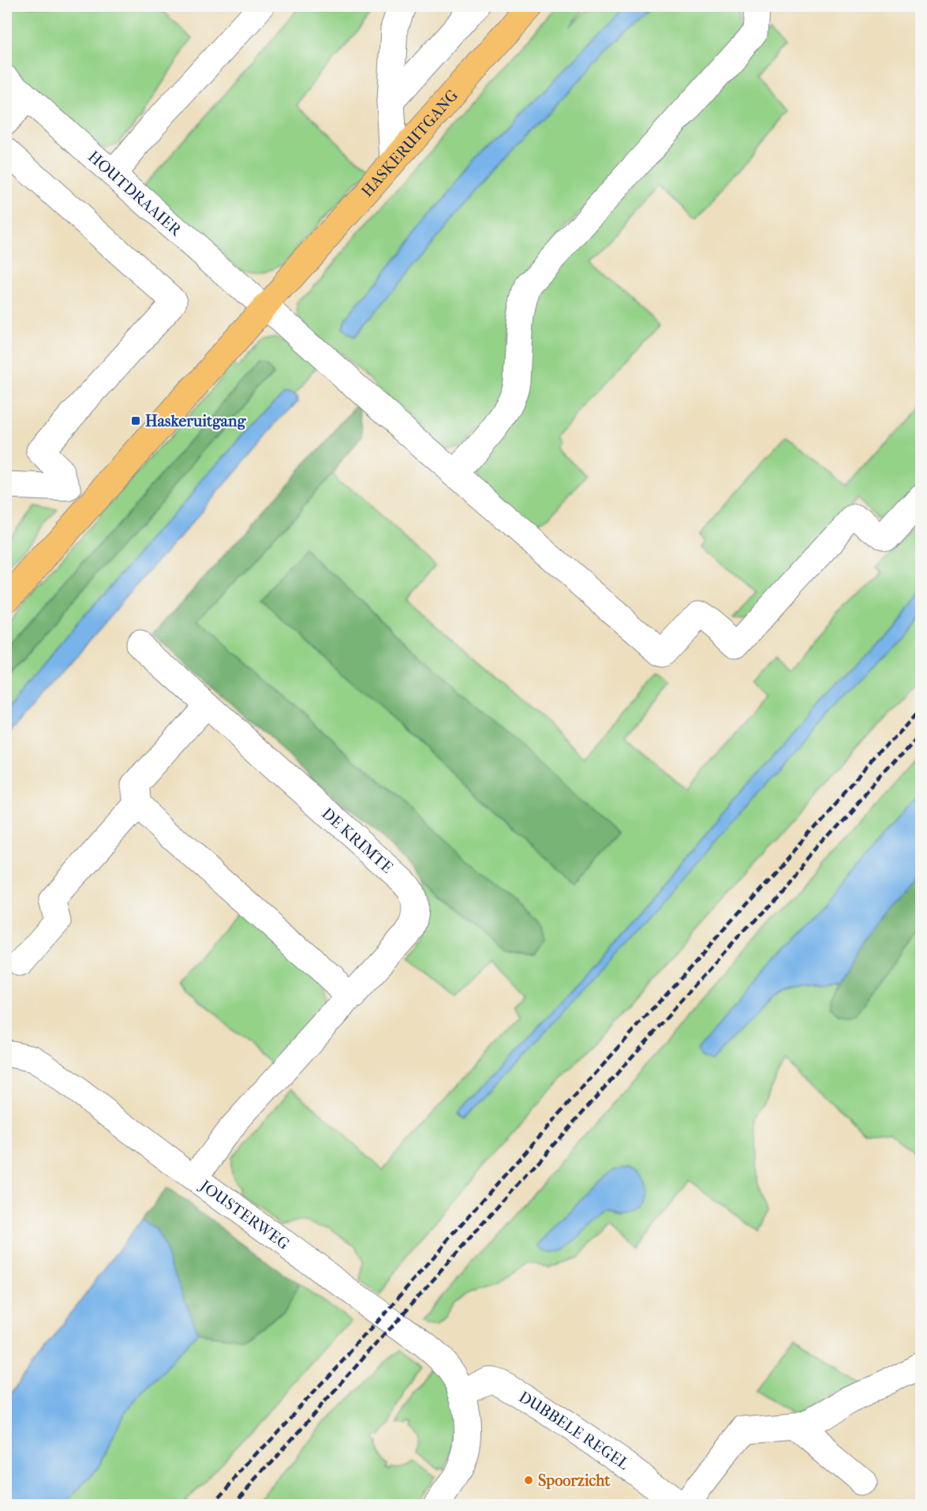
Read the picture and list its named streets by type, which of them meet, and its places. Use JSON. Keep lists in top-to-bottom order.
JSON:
{
  "streets": {
    "main road": ["HASKERUITGANG"],
    "street": [
      "HOUTDRAAIER",
      "DE KRIMTE",
      "JOUSTERWEG",
      "DUBBELE REGEL"
    ]
  },
  "crossings": [
    ["HASKERUITGANG", "HOUTDRAAIER"],
    ["DE KRIMTE", "JOUSTERWEG"],
    ["JOUSTERWEG", "DUBBELE REGEL"]
  ],
  "places": {
    "transit": ["Haskeruitgang"],
    "other": ["Spoorzicht"]
  }
}
